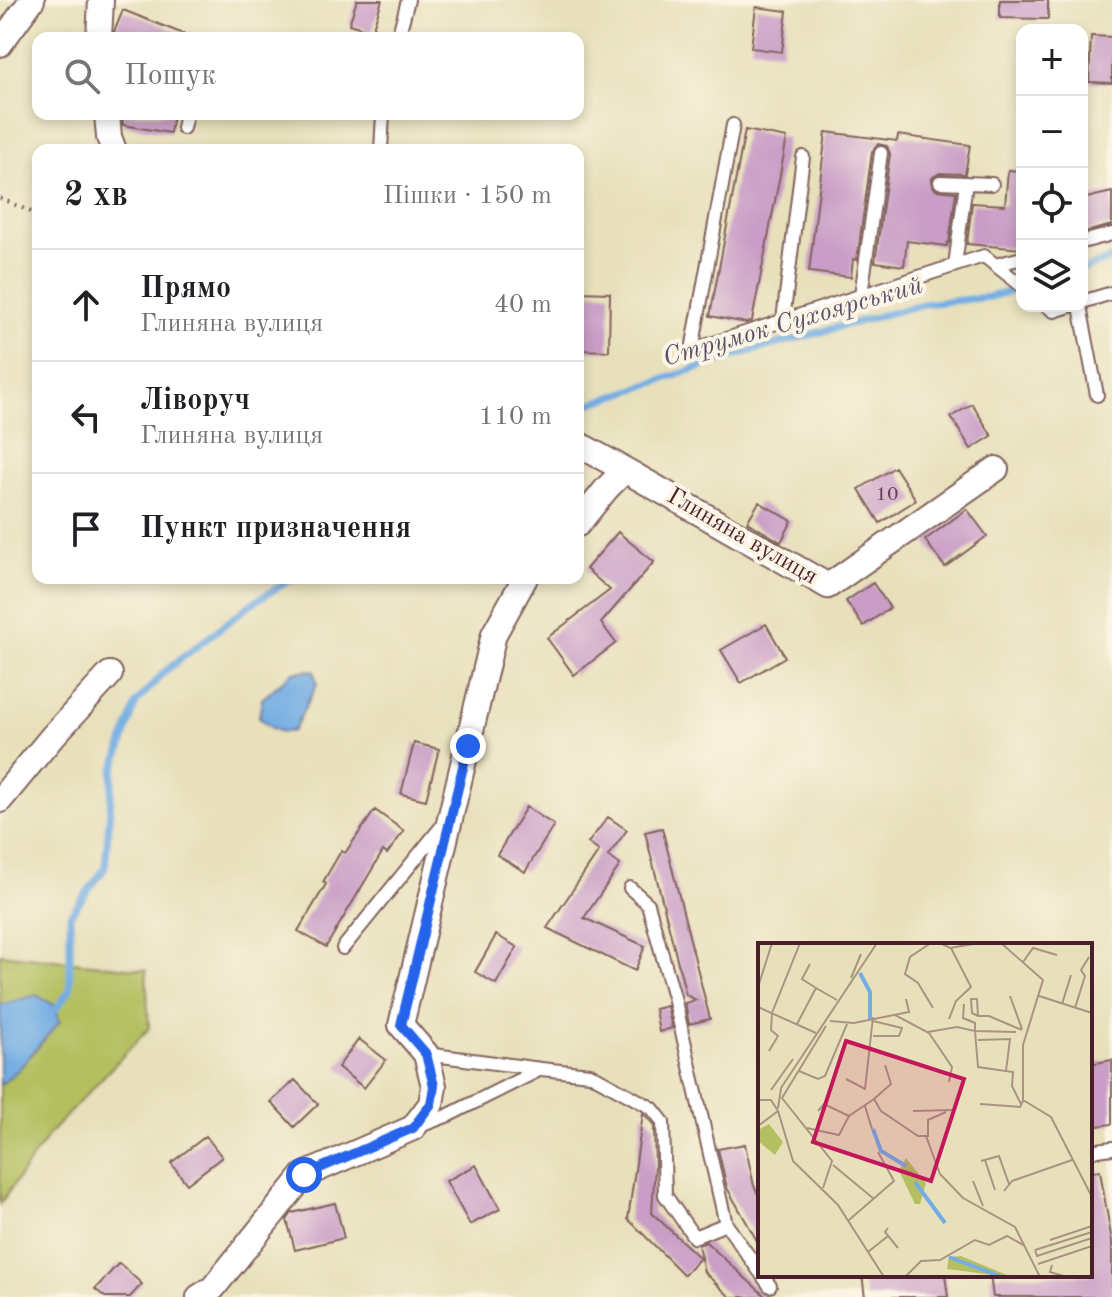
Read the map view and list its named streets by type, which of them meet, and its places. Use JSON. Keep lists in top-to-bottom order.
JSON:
{
  "streets": {
    "street": ["Глиняна вулиця"]
  },
  "water": ["Струмок Сухоярський"],
  "house_numbers": ["10"],
  "page": {
    "map_buttons": ["+", "−"],
    "search": "Пошук",
    "heading": ["2 хв", "Пішки · 150 m"],
    "list": [
      ["Прямо", "Глиняна вулиця", "40 m"],
      ["Ліворуч", "Глиняна вулиця", "110 m"],
      "Пункт призначення"
    ]
  }
}
